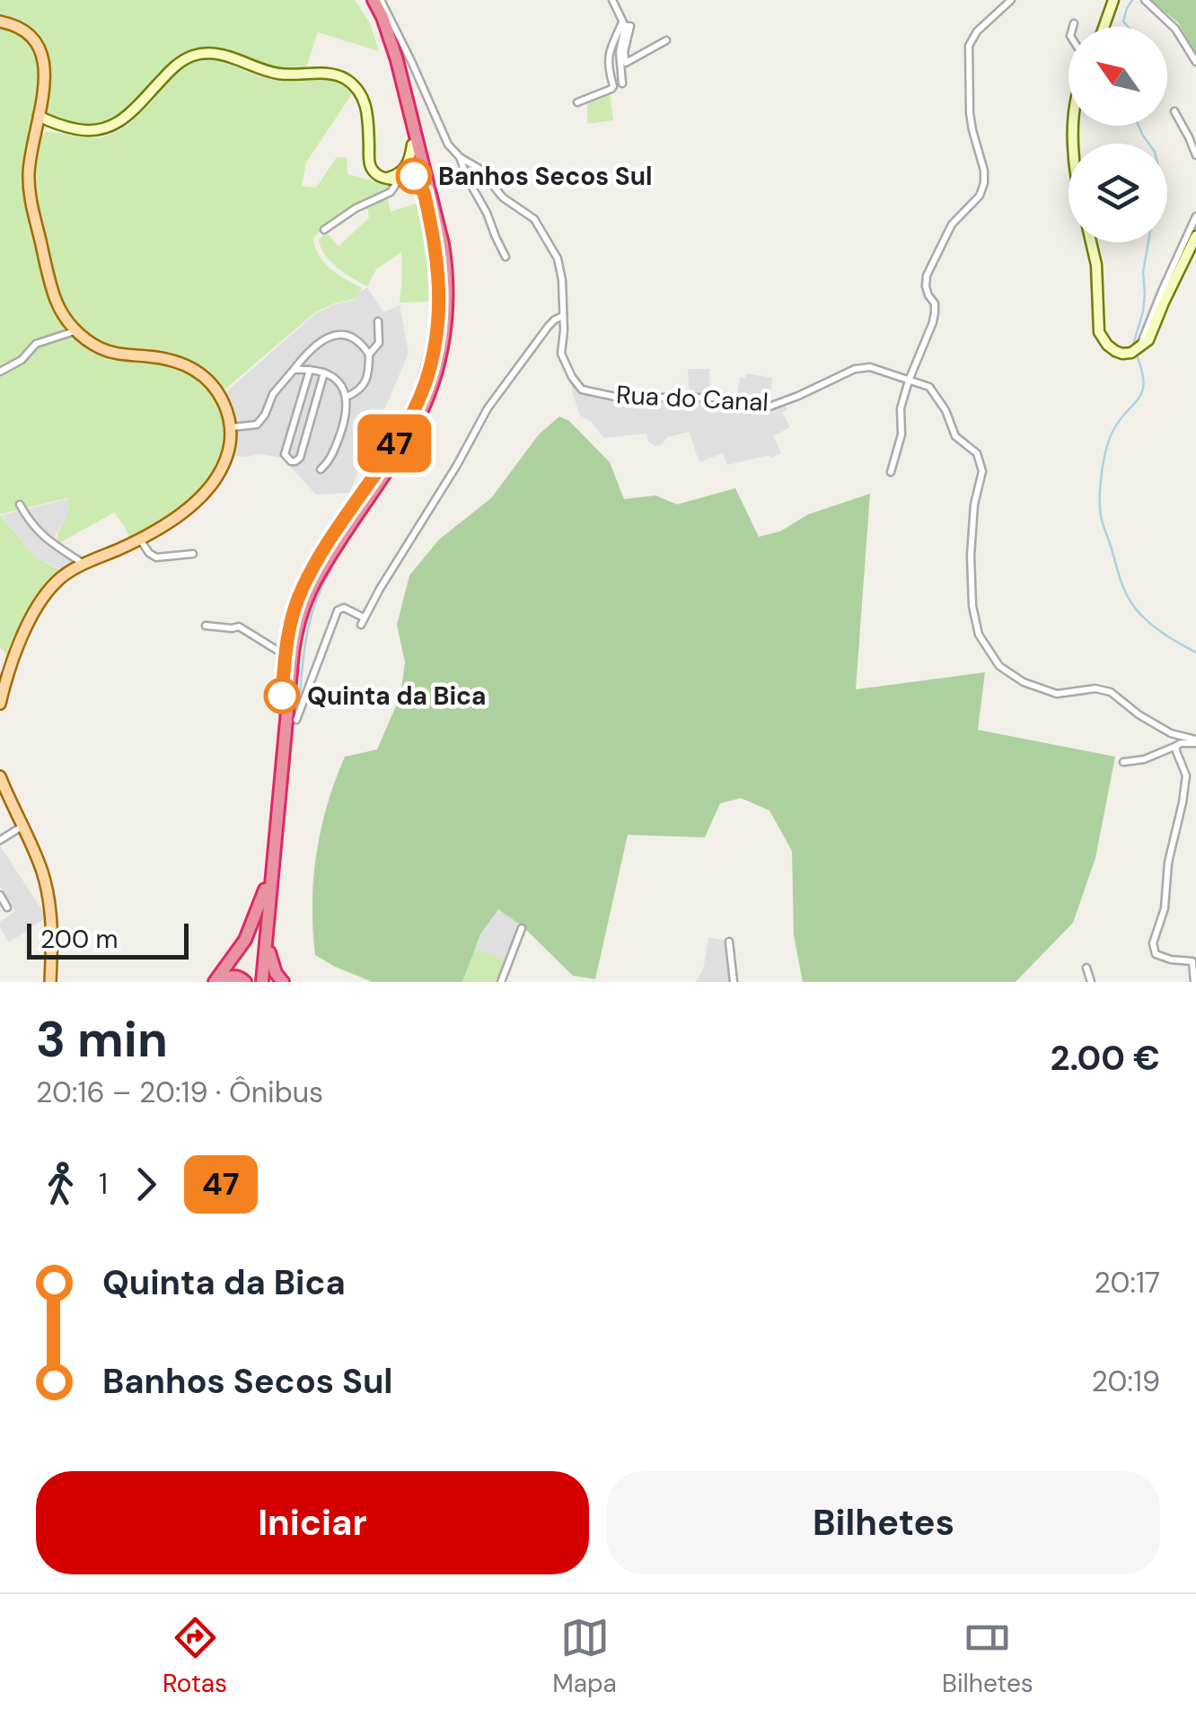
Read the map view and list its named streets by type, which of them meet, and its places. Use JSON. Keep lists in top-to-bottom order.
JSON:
{
  "streets": {
    "street": ["Rua do Canal"]
  },
  "places": ["Banhos Secos Sul", "Quinta da Bica"],
  "lines": ["bus line 47"],
  "scale_bar": "200 m",
  "north": "top left",
  "page": {
    "on_map": "47",
    "scale": "200 m",
    "heading": ["3 min", "20:16 – 20:19 · Ônibus", "2.00 €"],
    "legs": ["1", "47"],
    "list": [
      {
        "name": "Quinta da Bica",
        "value": "20:17"
      },
      {
        "name": "Banhos Secos Sul",
        "value": "20:19"
      }
    ],
    "buttons": ["Iniciar", "Bilhetes"],
    "tabs": ["Rotas", "Mapa", "Bilhetes"]
  }
}
